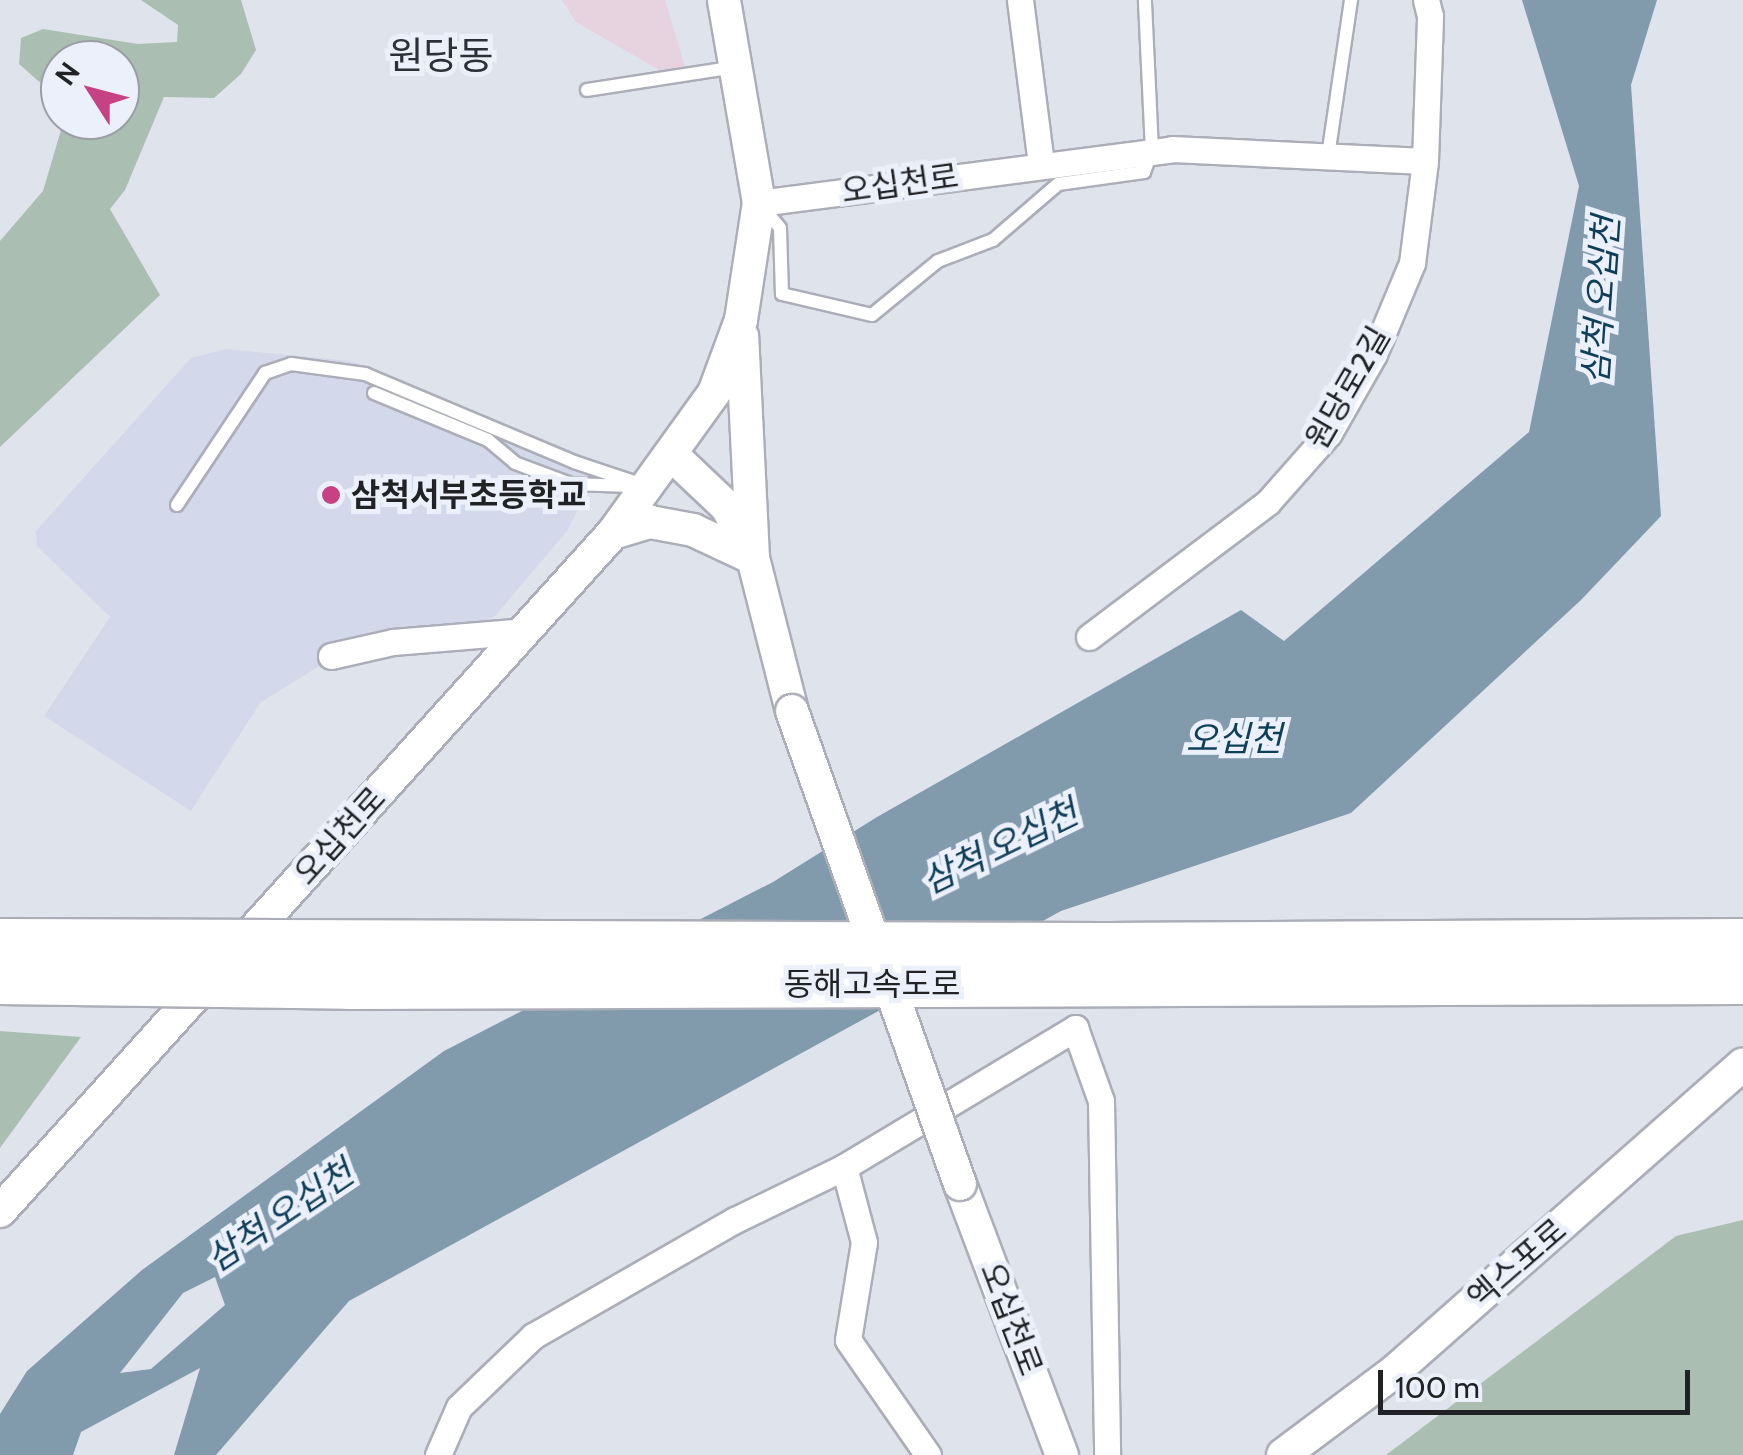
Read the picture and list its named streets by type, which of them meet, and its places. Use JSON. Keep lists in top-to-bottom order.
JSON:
{
  "streets": {
    "highway": ["동해고속도로"],
    "street": ["오십천로", "원당로2길", "엑스포로"]
  },
  "districts": ["원당동"],
  "water": ["삼척 오십천", "오십천"],
  "places": ["삼척서부초등학교"],
  "scale_bar": "100 m",
  "north": "top left"
}
